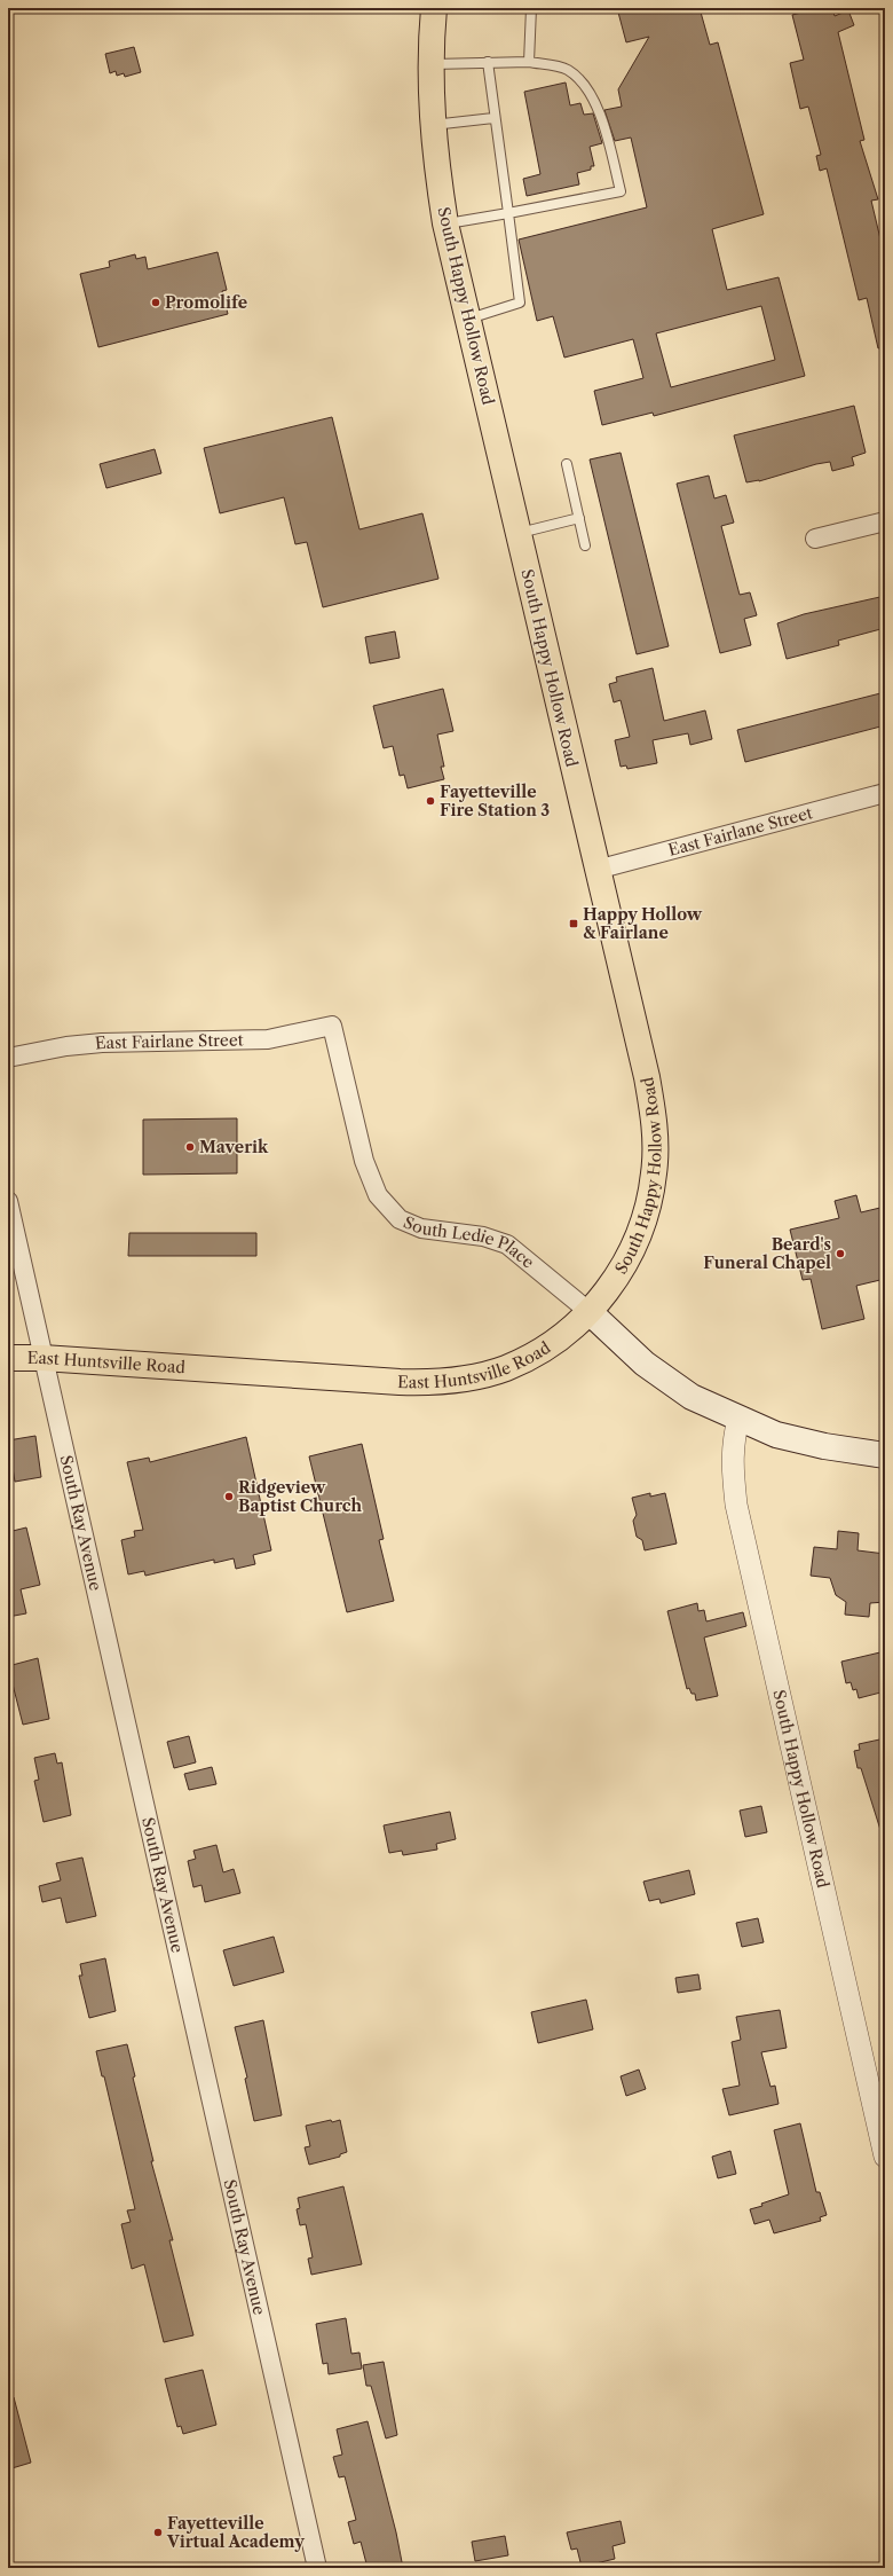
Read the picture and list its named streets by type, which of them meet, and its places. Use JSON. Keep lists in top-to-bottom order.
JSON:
{
  "streets": {
    "main road": ["South Happy Hollow Road", "East Huntsville Road"],
    "street": ["East Fairlane Street", "South Ledie Place", "South Ray Avenue"]
  },
  "crossings": [
    ["South Happy Hollow Road", "East Fairlane Street"],
    ["South Happy Hollow Road", "South Ledie Place"],
    ["South Happy Hollow Road", "East Huntsville Road"],
    ["East Fairlane Street", "South Ledie Place"],
    ["South Ledie Place", "East Huntsville Road"],
    ["East Huntsville Road", "South Ray Avenue"]
  ],
  "places": {
    "other": [
      "Promolife",
      "Fayetteville Fire Station 3",
      "Maverik",
      "Beard's Funeral Chapel",
      "Ridgeview Baptist Church",
      "Fayetteville Virtual Academy"
    ],
    "transit": ["Happy Hollow & Fairlane"]
  }
}
